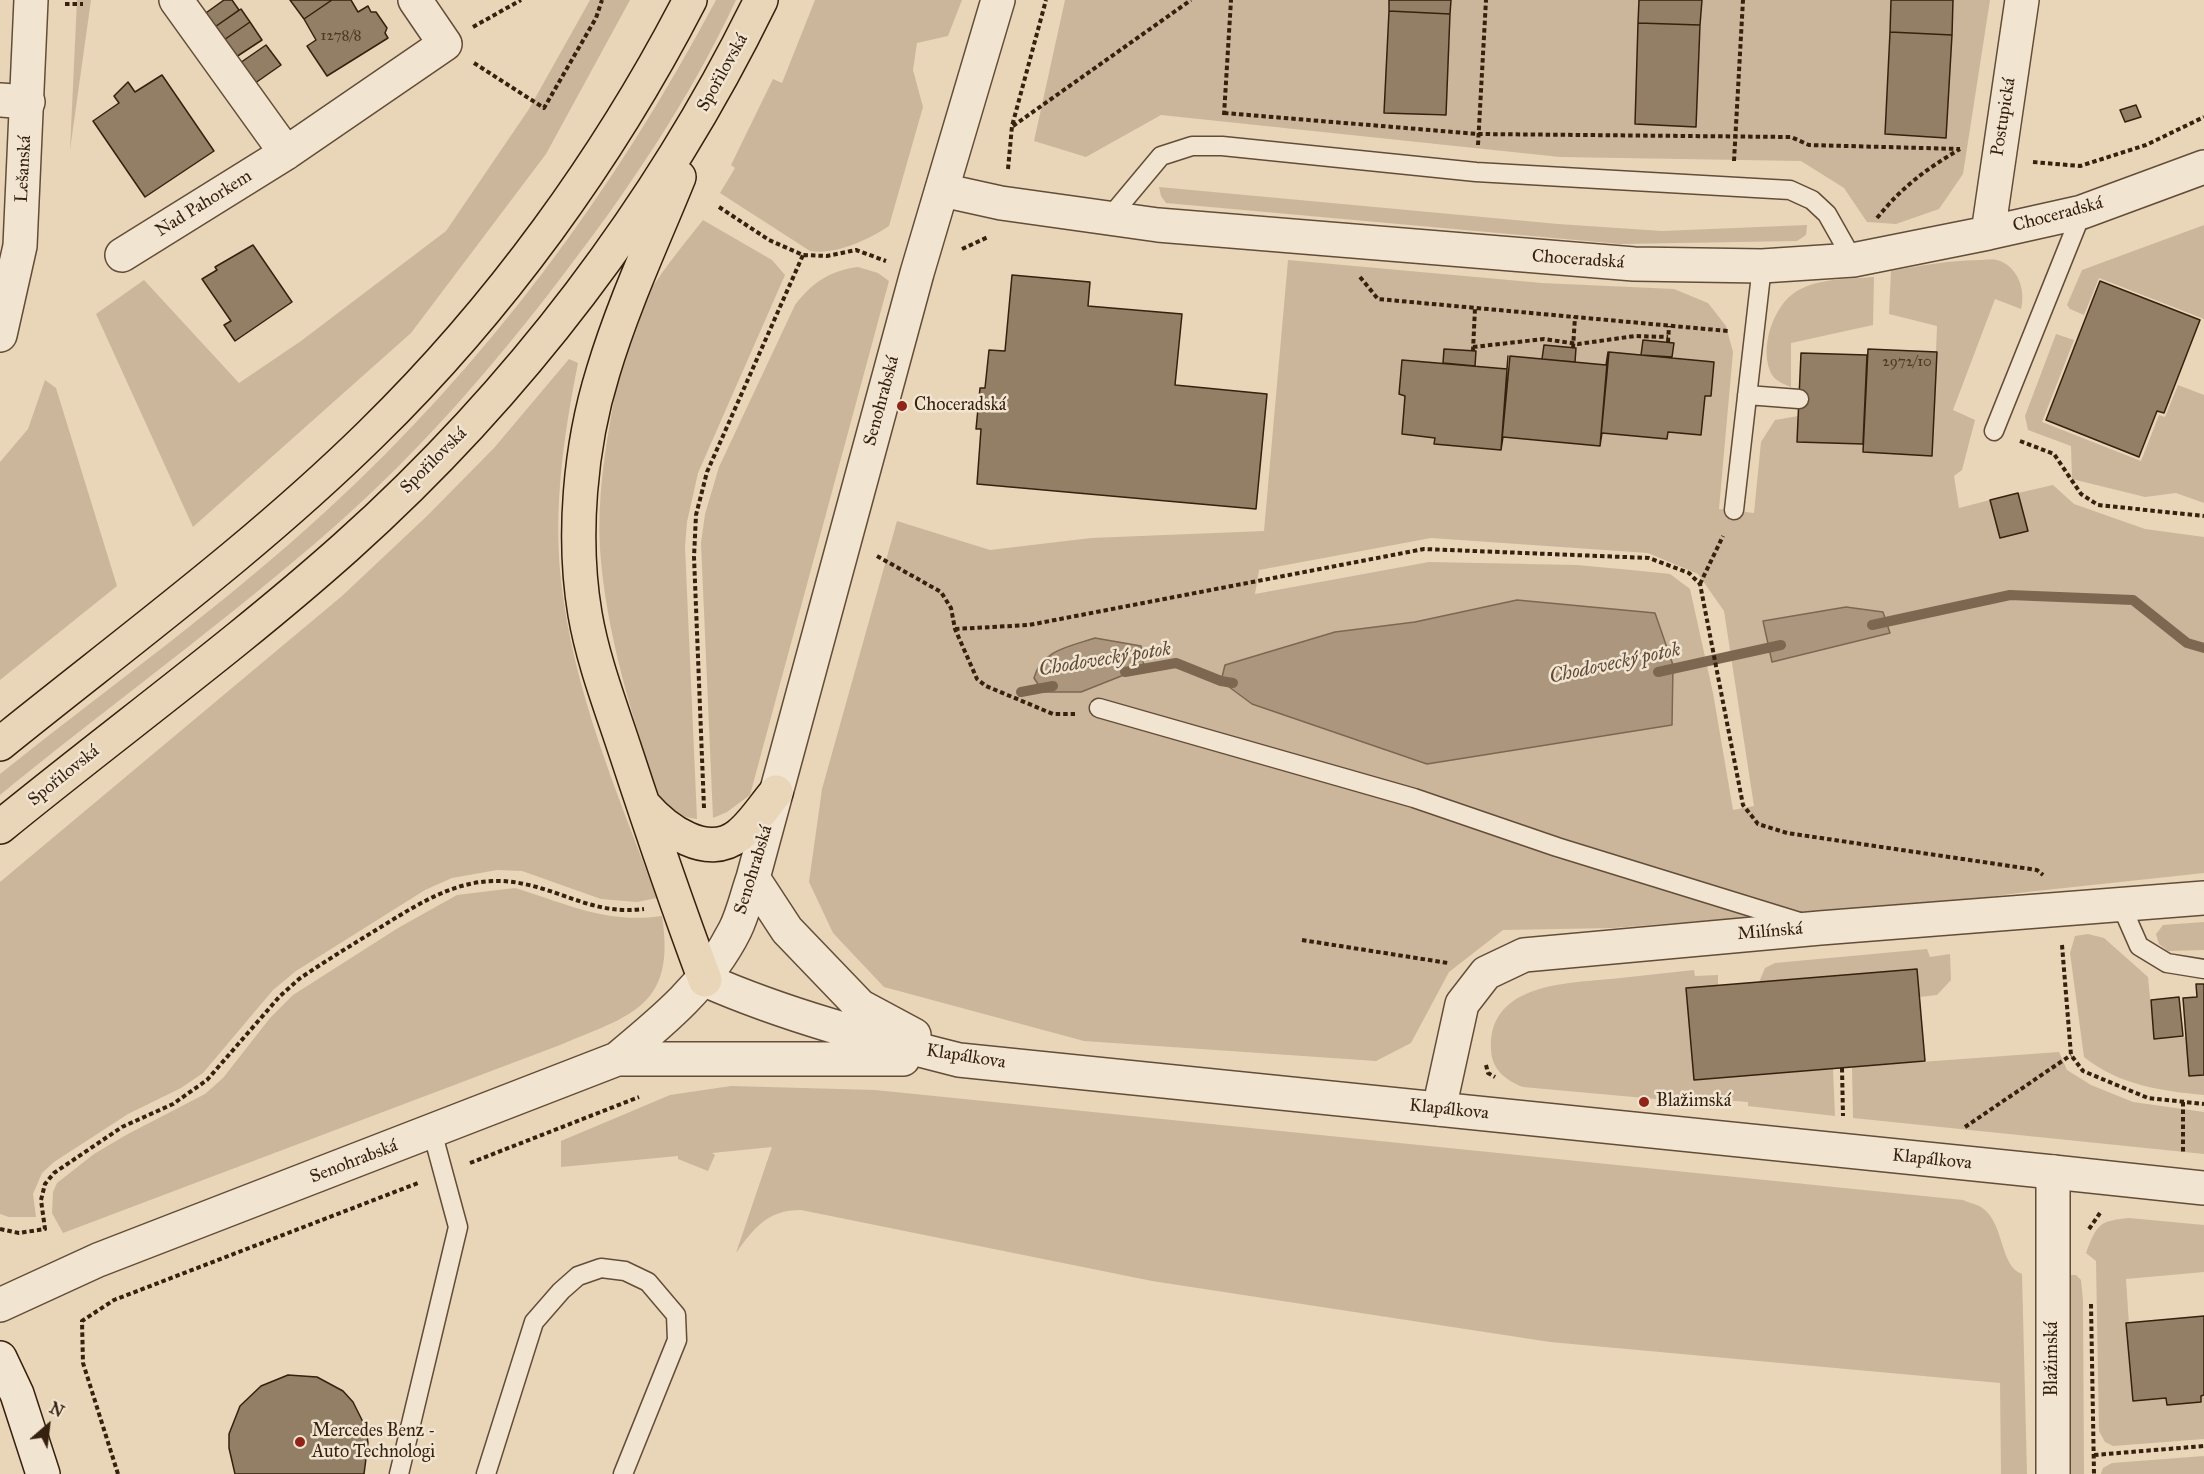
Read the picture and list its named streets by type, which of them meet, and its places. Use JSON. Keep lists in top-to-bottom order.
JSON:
{
  "streets": {
    "highway": ["Spořilovská"],
    "street": [
      "Postupická",
      "Lešanská",
      "Nad Pahorkem",
      "Choceradská",
      "Senohrabská",
      "Milínská",
      "Klapálkova",
      "Blažimská"
    ]
  },
  "crossings": [
    ["Postupická", "Choceradská"],
    ["Choceradská", "Senohrabská"],
    ["Senohrabská", "Klapálkova"],
    ["Milínská", "Klapálkova"],
    ["Klapálkova", "Blažimská"]
  ],
  "water": ["Chodovecký potok"],
  "places": ["Choceradská", "Blažimská", "Mercedes Benz - Auto Technologi"],
  "house_numbers": ["1278/8", "2972/10"],
  "north": "top right"
}
